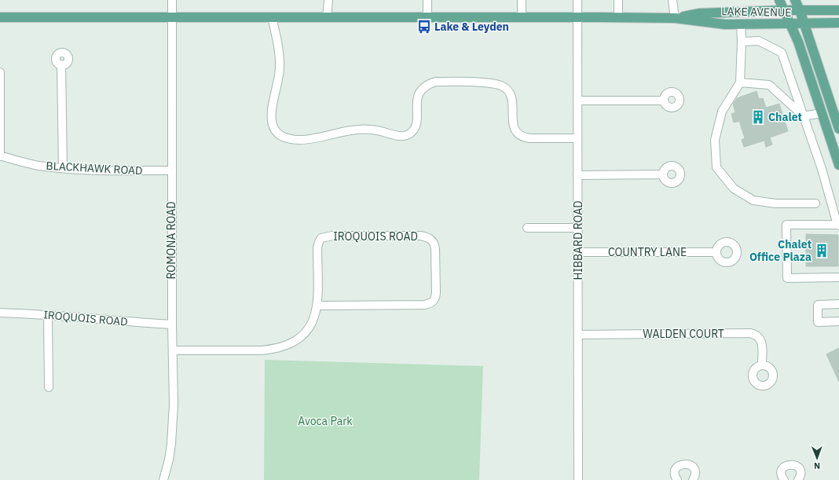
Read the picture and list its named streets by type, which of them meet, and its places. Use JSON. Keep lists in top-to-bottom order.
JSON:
{
  "streets": {
    "main road": ["LAKE AVENUE"],
    "street": [
      "BLACKHAWK ROAD",
      "IROQUOIS ROAD",
      "ROMONA ROAD",
      "HIBBARD ROAD",
      "COUNTRY LANE",
      "WALDEN COURT"
    ]
  },
  "crossings": [
    ["LAKE AVENUE", "ROMONA ROAD"],
    ["LAKE AVENUE", "HIBBARD ROAD"],
    ["BLACKHAWK ROAD", "ROMONA ROAD"],
    ["IROQUOIS ROAD", "ROMONA ROAD"],
    ["HIBBARD ROAD", "COUNTRY LANE"],
    ["HIBBARD ROAD", "WALDEN COURT"]
  ],
  "parks": ["Avoca Park"],
  "places": {
    "bus stop": ["Lake & Leyden"],
    "building": ["Chalet", "Chalet Office Plaza"]
  },
  "north": "bottom"
}
